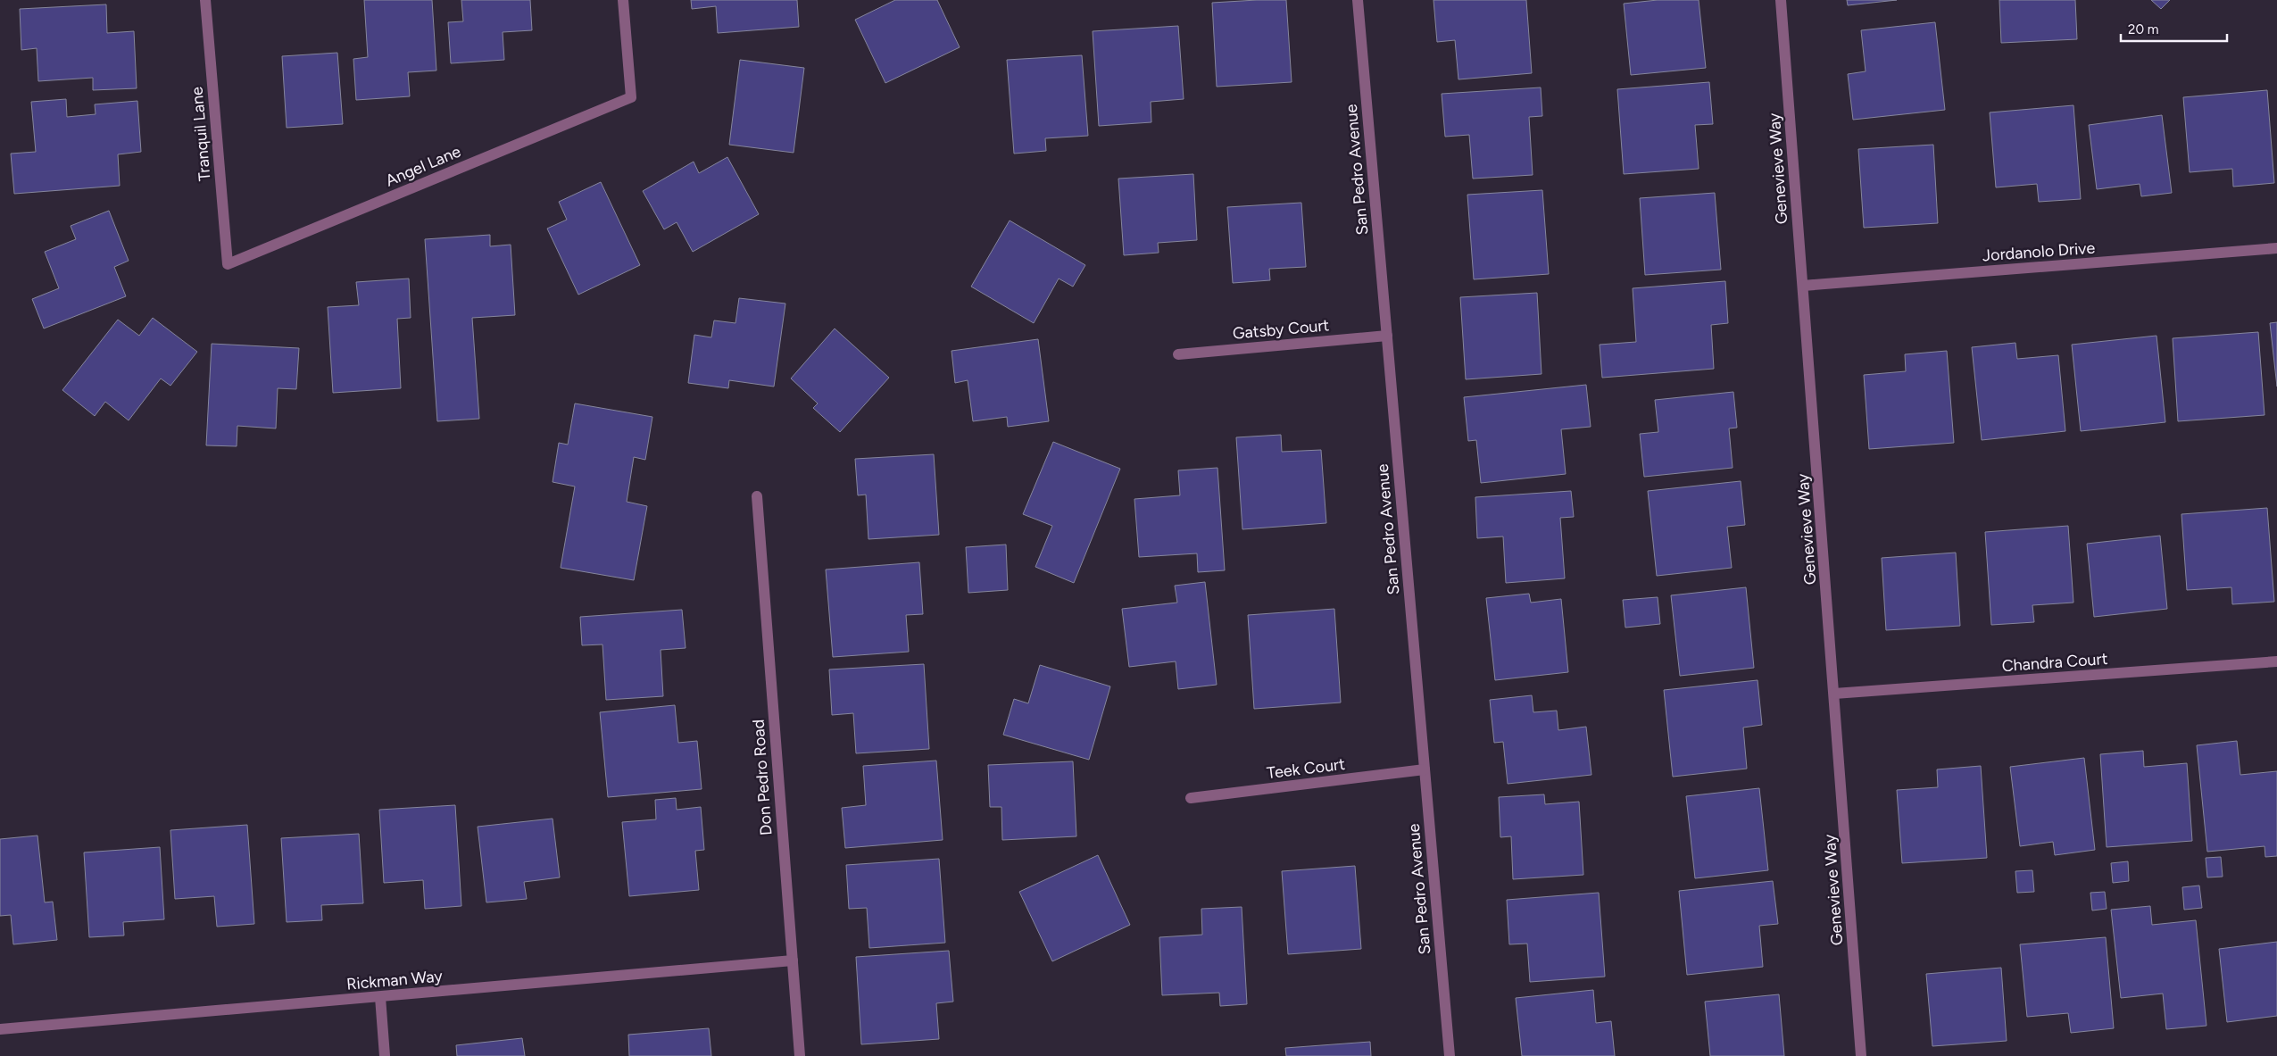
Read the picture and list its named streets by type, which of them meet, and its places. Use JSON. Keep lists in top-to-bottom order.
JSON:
{
  "streets": {
    "street": [
      "Tranquil Lane",
      "Angel Lane",
      "Genevieve Way",
      "San Pedro Avenue",
      "Jordanolo Drive",
      "Gatsby Court",
      "Chandra Court",
      "Teek Court",
      "Don Pedro Road",
      "Rickman Way"
    ]
  },
  "crossings": [
    ["Tranquil Lane", "Angel Lane"],
    ["Genevieve Way", "Jordanolo Drive"],
    ["Genevieve Way", "Chandra Court"],
    ["San Pedro Avenue", "Gatsby Court"],
    ["San Pedro Avenue", "Teek Court"],
    ["Don Pedro Road", "Rickman Way"]
  ],
  "scale_bar": "20 m"
}
